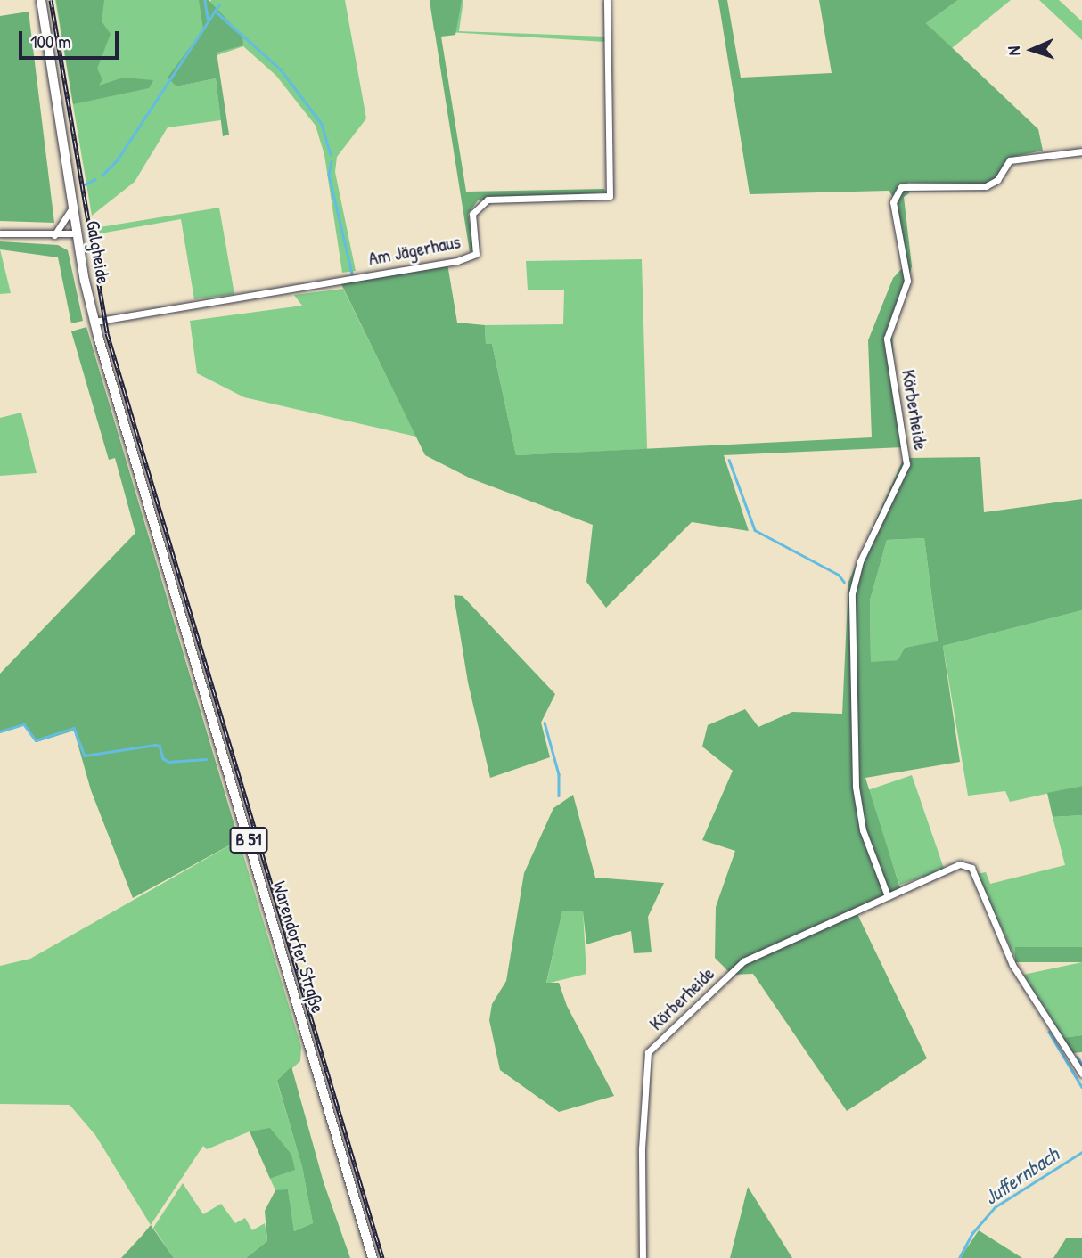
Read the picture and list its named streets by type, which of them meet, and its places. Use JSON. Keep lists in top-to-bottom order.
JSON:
{
  "streets": {
    "main road": ["Galgheide", "B 51", "Warendorfer Straße"],
    "street": ["Am Jägerhaus", "Körberheide"]
  },
  "crossings": [
    ["Am Jägerhaus", "Galgheide"],
    ["Galgheide", "Warendorfer Straße"]
  ],
  "water": ["Juffernbach"],
  "scale_bar": "100 m",
  "north": "left"
}
